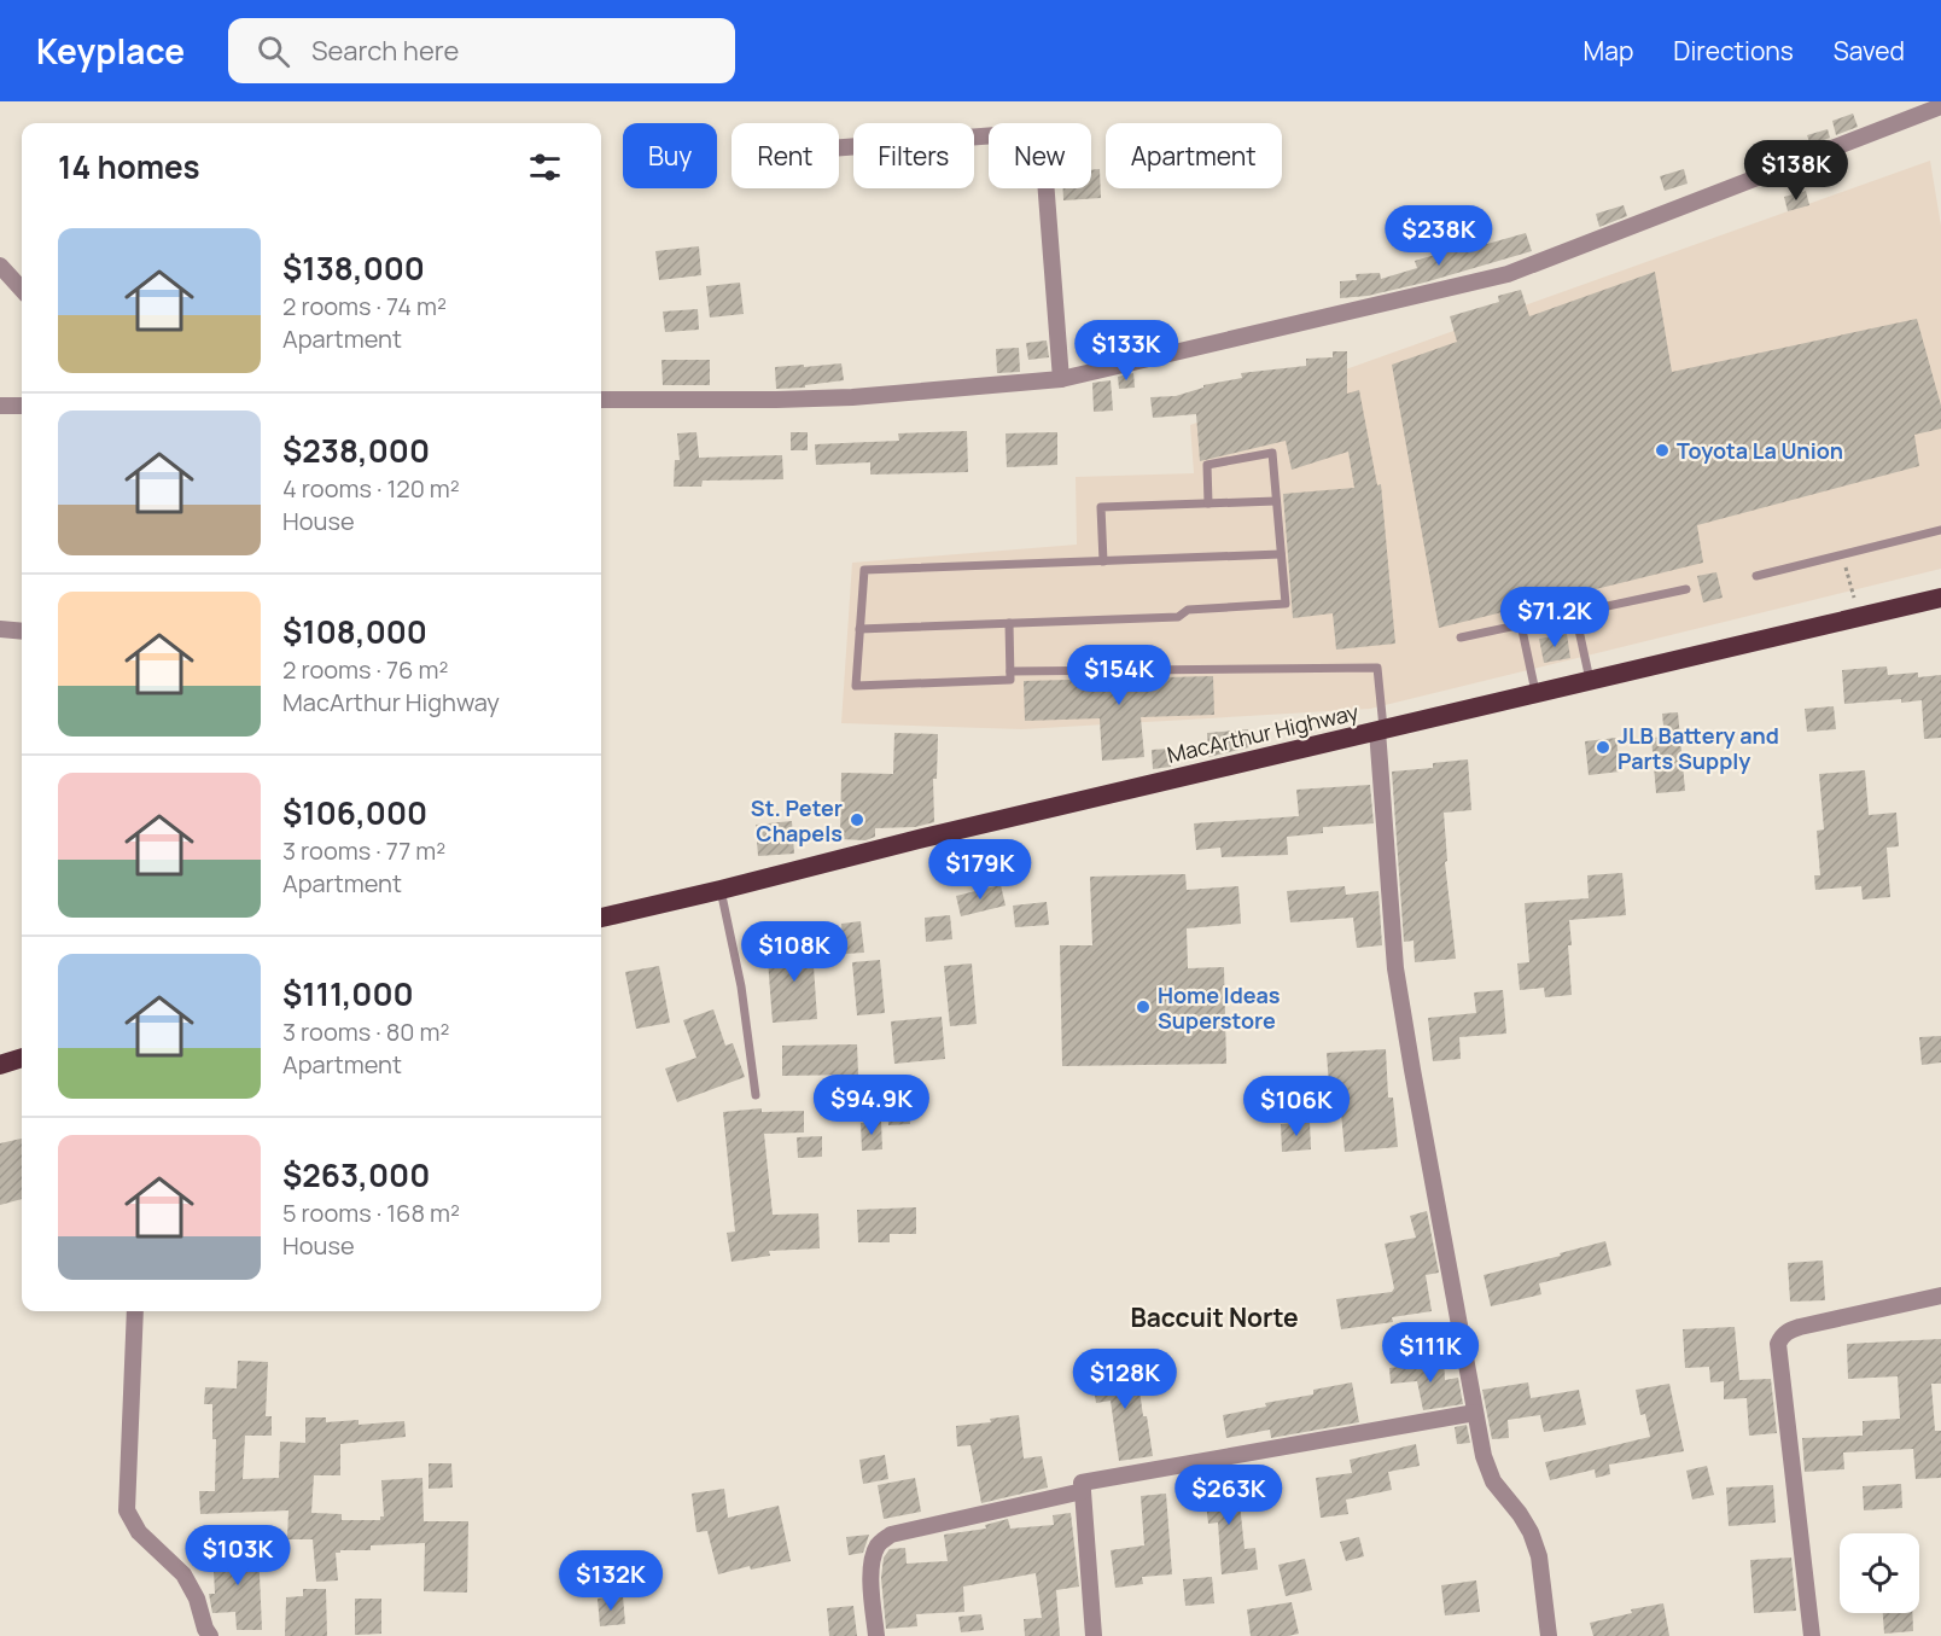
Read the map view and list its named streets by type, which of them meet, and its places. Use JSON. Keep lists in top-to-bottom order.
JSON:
{
  "streets": {
    "highway": ["MacArthur Highway"]
  },
  "districts": ["Baccuit Norte"],
  "places": [
    "Toyota La Union",
    "JLB Battery and Parts Supply",
    "St. Peter Chapels",
    "Home Ideas Superstore"
  ],
  "page": {
    "header": "Keyplace",
    "search": "Search here",
    "nav": ["Map", "Directions", "Saved"],
    "chip": [
      "Buy",
      "Rent",
      "Filters",
      "New",
      "Apartment"
    ],
    "heading": "14 homes",
    "price": [
      "$138K",
      "$238K",
      "$133K",
      "$71.2K",
      "$154K",
      "$179K",
      "$108K",
      "$94.9K",
      "$106K",
      "$111K",
      "$128K",
      "$263K",
      "$103K",
      "$132K"
    ],
    "list": [
      {
        "name": "$138,000",
        "note": "2 rooms · 74 m² · Apartment"
      },
      {
        "name": "$238,000",
        "note": "4 rooms · 120 m² · House"
      },
      {
        "name": "$108,000",
        "note": "2 rooms · 76 m² · MacArthur Highway"
      },
      {
        "name": "$106,000",
        "note": "3 rooms · 77 m² · Apartment"
      },
      {
        "name": "$111,000",
        "note": "3 rooms · 80 m² · Apartment"
      },
      {
        "name": "$263,000",
        "note": "5 rooms · 168 m² · House"
      }
    ]
  }
}
